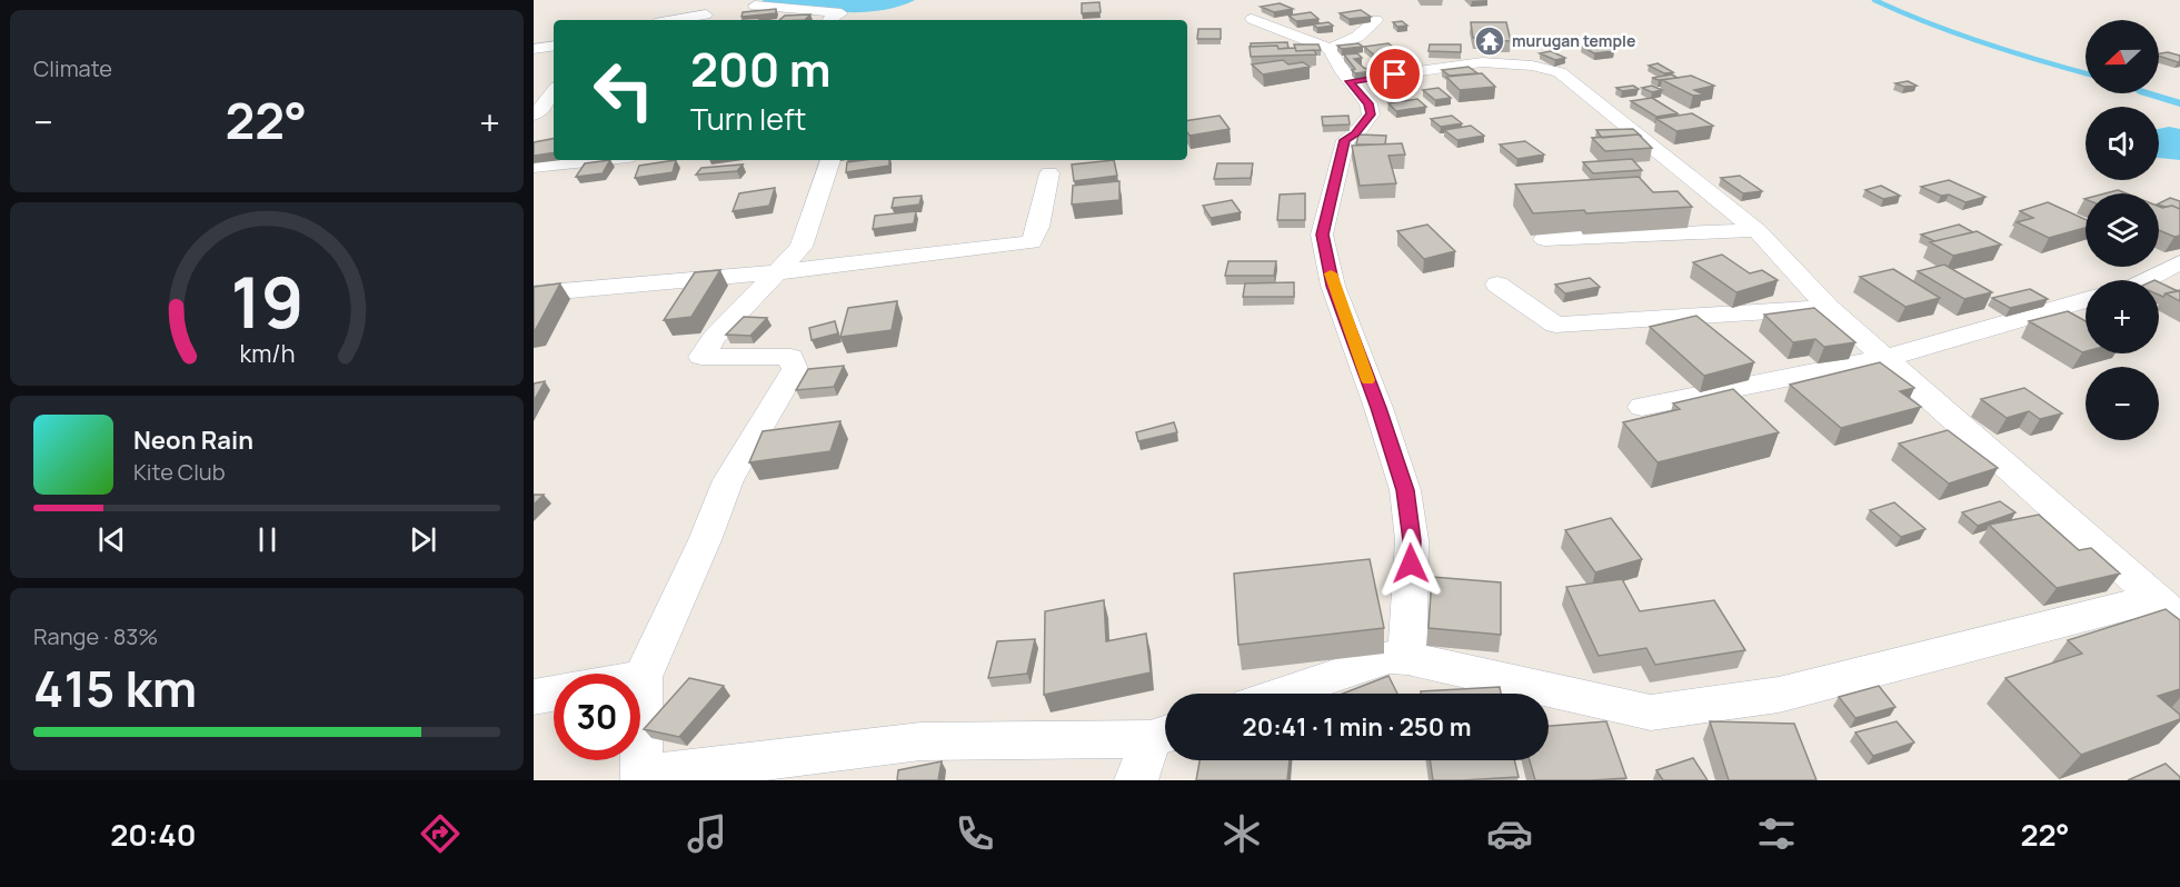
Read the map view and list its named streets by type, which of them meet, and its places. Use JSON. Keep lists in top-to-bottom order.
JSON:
{
  "places": {
    "temple": ["murugan temple"]
  },
  "north": "left",
  "page": {
    "tile": [
      "Climate",
      ["Range · 83%", "415 km"]
    ],
    "map_buttons": ["+", "−"],
    "turn": ["200 m", "Turn left"],
    "heat": ["−", "22°", "+"],
    "song": ["Neon Rain", "Kite Club"],
    "limit": "30",
    "trip": "20:41 · 1 min · 250 m",
    "tabs": ["20:40", "22°"],
    "gauge": ["19", "km/h"]
  }
}
